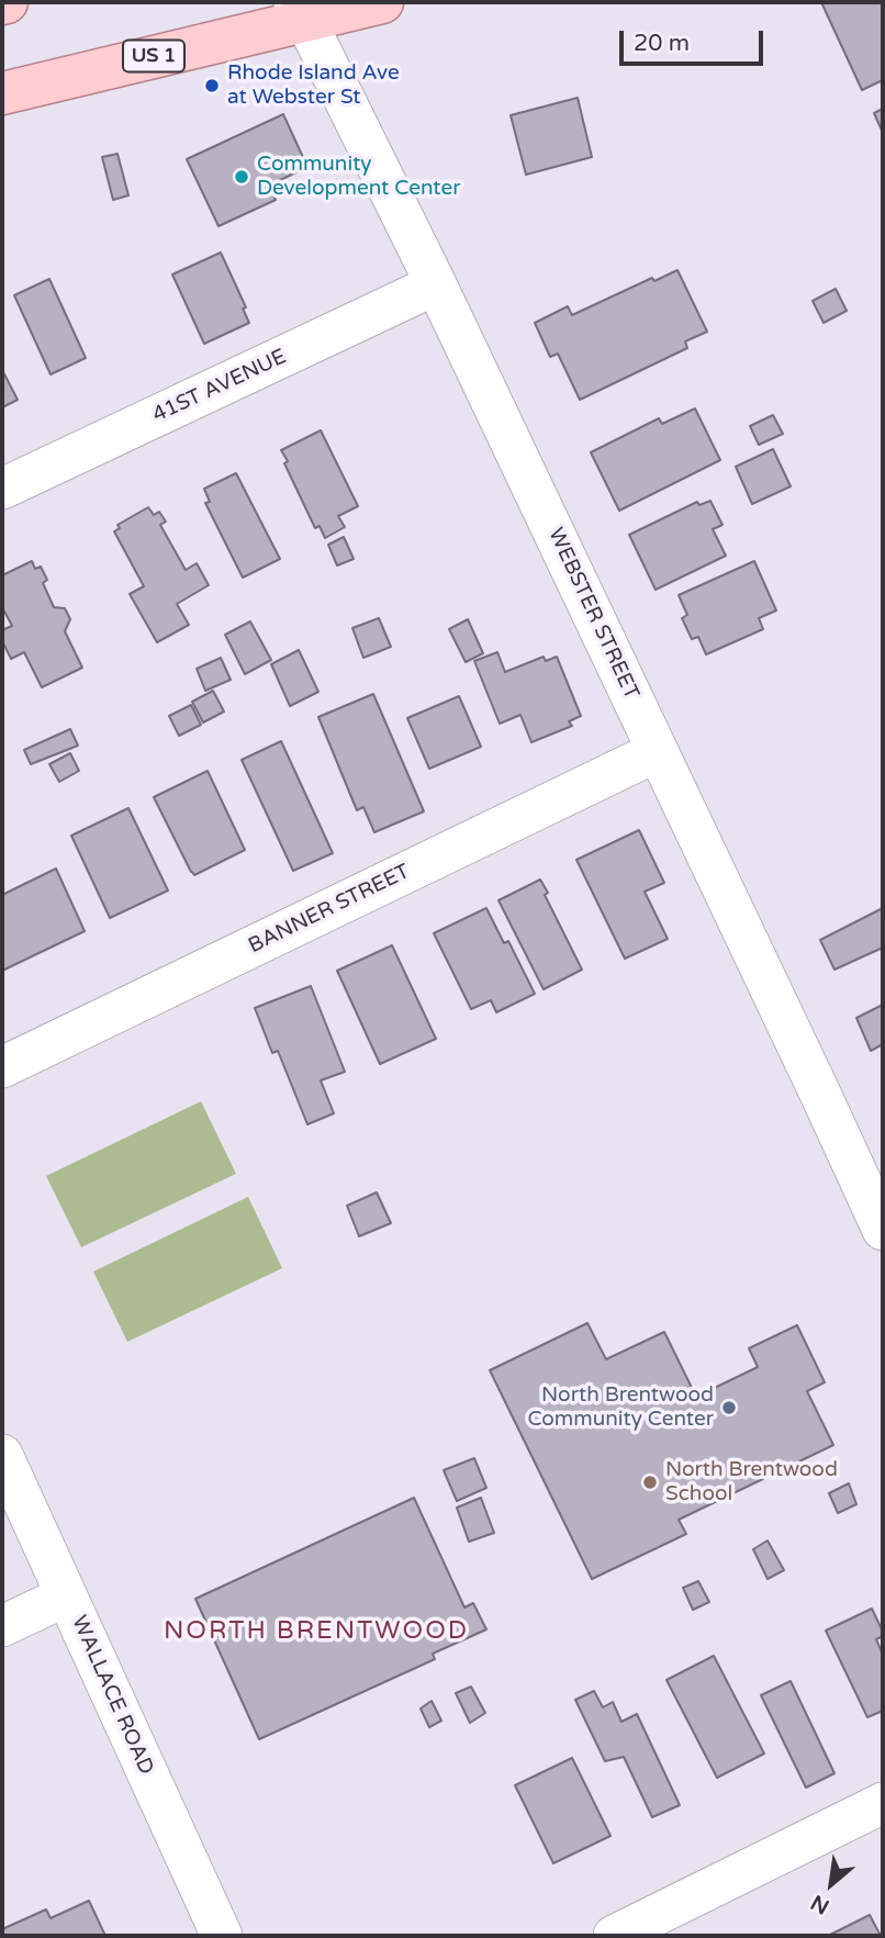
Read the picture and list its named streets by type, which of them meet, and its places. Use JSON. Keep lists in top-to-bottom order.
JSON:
{
  "streets": {
    "main road": ["US 1"],
    "street": [
      "41ST AVENUE",
      "WEBSTER STREET",
      "BANNER STREET",
      "WALLACE ROAD"
    ]
  },
  "crossings": [
    ["US 1", "WEBSTER STREET"],
    ["41ST AVENUE", "WEBSTER STREET"],
    ["WEBSTER STREET", "BANNER STREET"]
  ],
  "districts": ["NORTH BRENTWOOD"],
  "places": [
    "Rhode Island Ave at Webster St",
    "Community Development Center",
    "North Brentwood Community Center",
    "North Brentwood School"
  ],
  "scale_bar": "20 m",
  "north": "bottom left"
}
